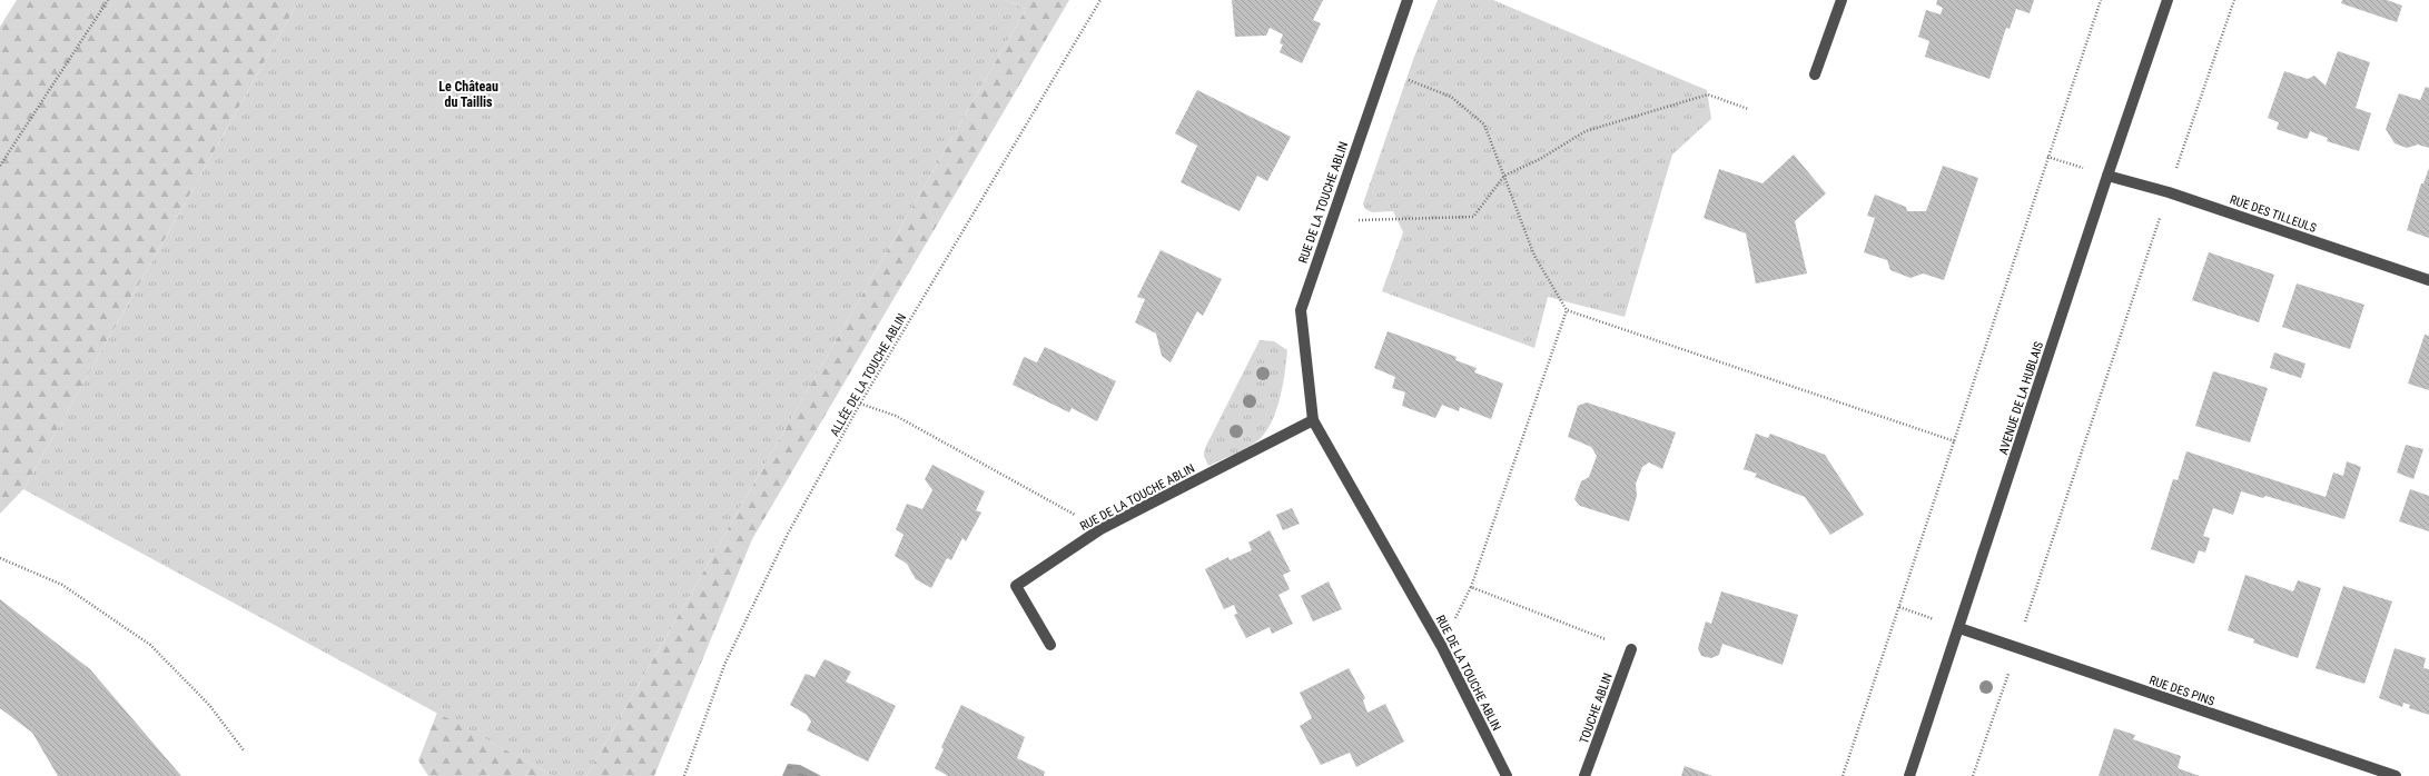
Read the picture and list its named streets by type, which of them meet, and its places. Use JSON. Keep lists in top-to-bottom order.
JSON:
{
  "streets": {
    "street": [
      "RUE DE LA TOUCHE ABLIN",
      "RUE DES TILLEULS",
      "AVENUE DE LA HUBLAIS",
      "RUE DES PINS",
      "TOUCHE ABLIN"
    ],
    "path": ["ALLÉE DE LA TOUCHE ABLIN"]
  },
  "crossings": [
    ["RUE DES TILLEULS", "AVENUE DE LA HUBLAIS"],
    ["AVENUE DE LA HUBLAIS", "RUE DES PINS"]
  ],
  "districts": ["Le Château du Taillis"]
}
